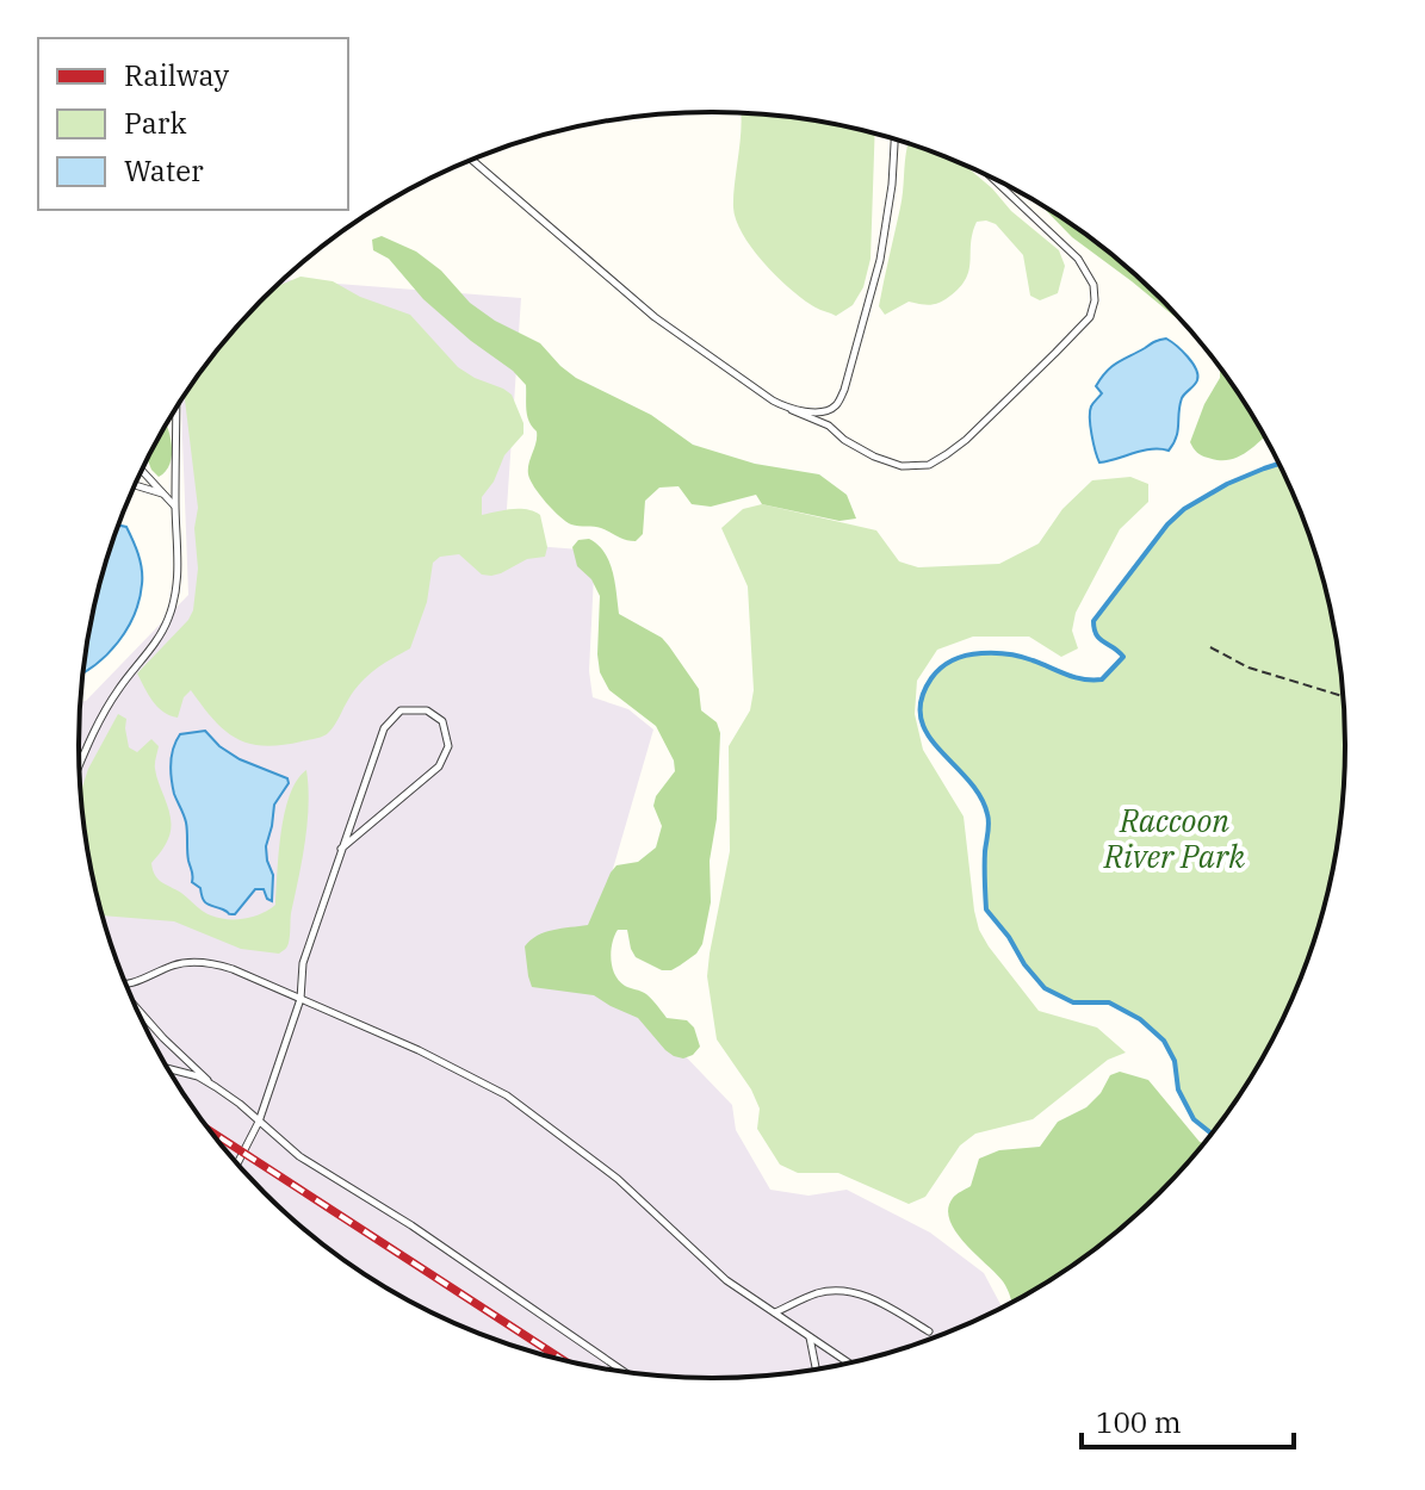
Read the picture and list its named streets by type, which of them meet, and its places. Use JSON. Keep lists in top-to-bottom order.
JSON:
{
  "parks": ["Raccoon River Park"],
  "legend": ["Railway", "Park", "Water"],
  "scale_bar": "100 m"
}
